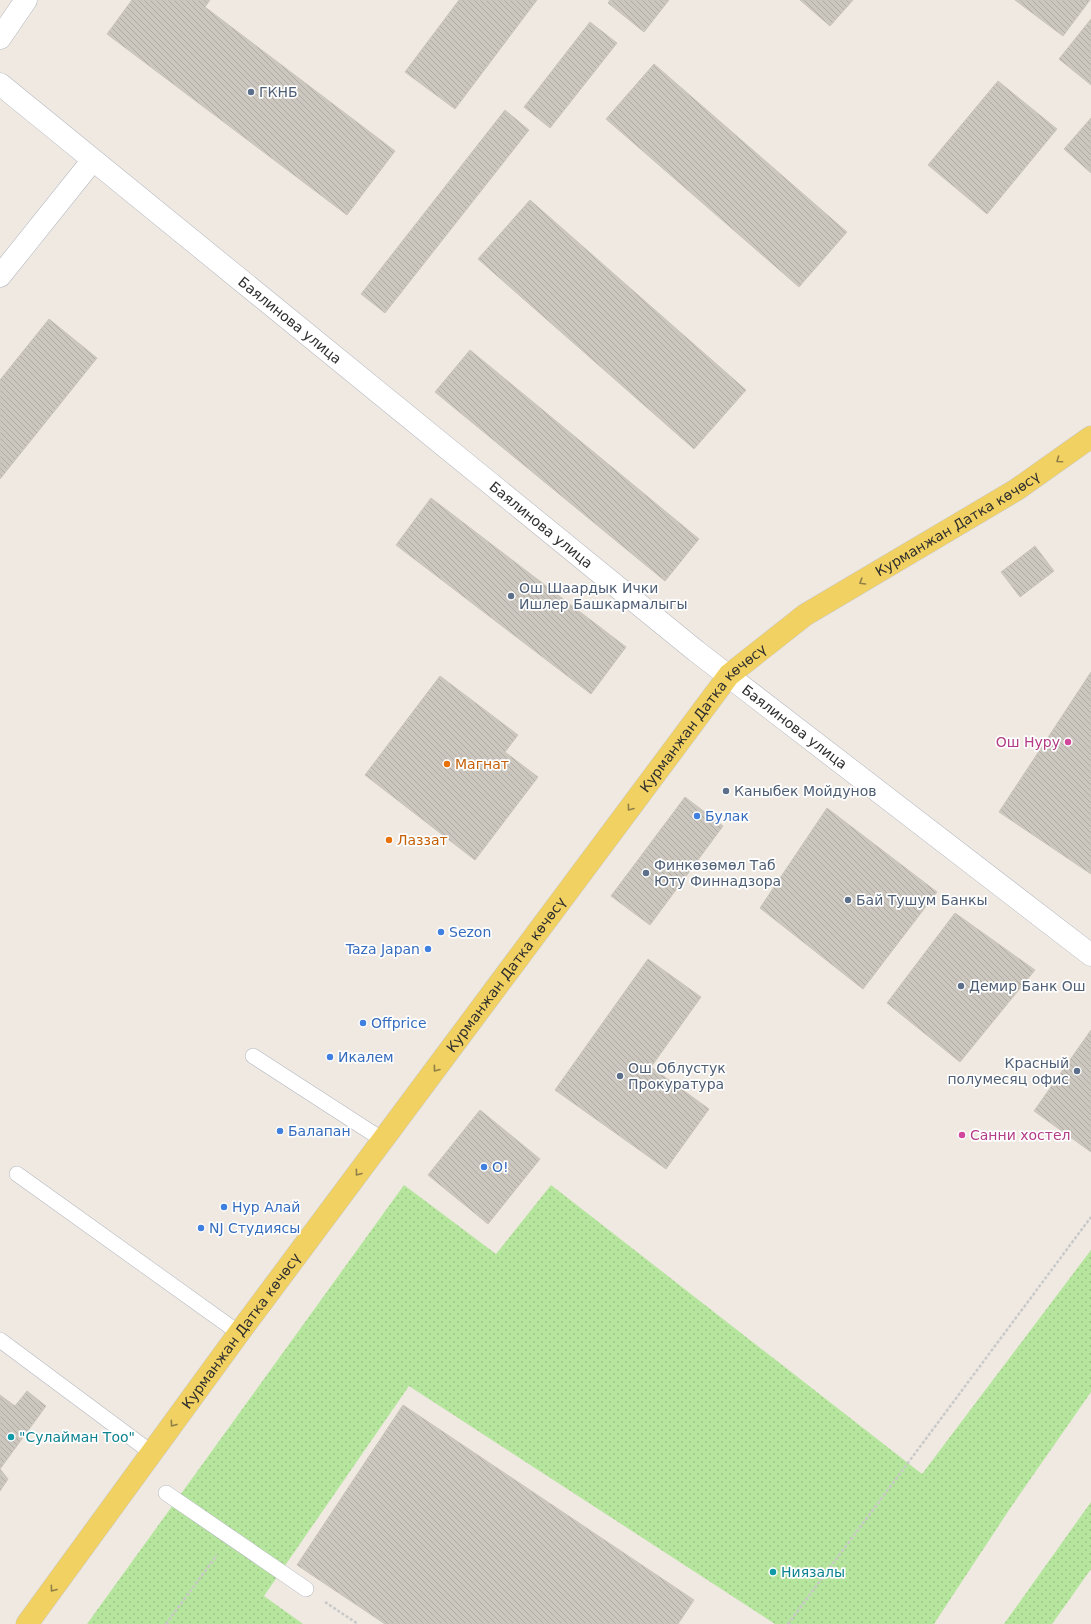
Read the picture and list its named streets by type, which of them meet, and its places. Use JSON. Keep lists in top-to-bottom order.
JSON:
{
  "streets": {
    "main road": ["Курманжан Датка көчөсү"],
    "street": ["Баялинова улица"]
  },
  "crossings": [
    ["Баялинова улица", "Курманжан Датка көчөсү"]
  ],
  "one_way": ["Курманжан Датка көчөсү"],
  "places": [
    "ГКНБ",
    "Ош Шаардык Ички Ишлер Башкармалыгы",
    "Ош Нуру",
    "Магнат",
    "Каныбек Мойдунов",
    "Булак",
    "Лаззат",
    "Финкөзөмөл Таб Юту Финнадзора",
    "Бай Тушум Банкы",
    "Sezon",
    "Taza Japan",
    "Демир Банк Ош",
    "Offprice",
    "Икалем",
    "Красный полумесяц офис",
    "Ош Облустук Прокуратура",
    "Балапан",
    "Санни хостел",
    "О!",
    "Нур Алай",
    "NJ Студиясы",
    "\"Сулайман Тоо\"",
    "Ниязалы"
  ]
}
